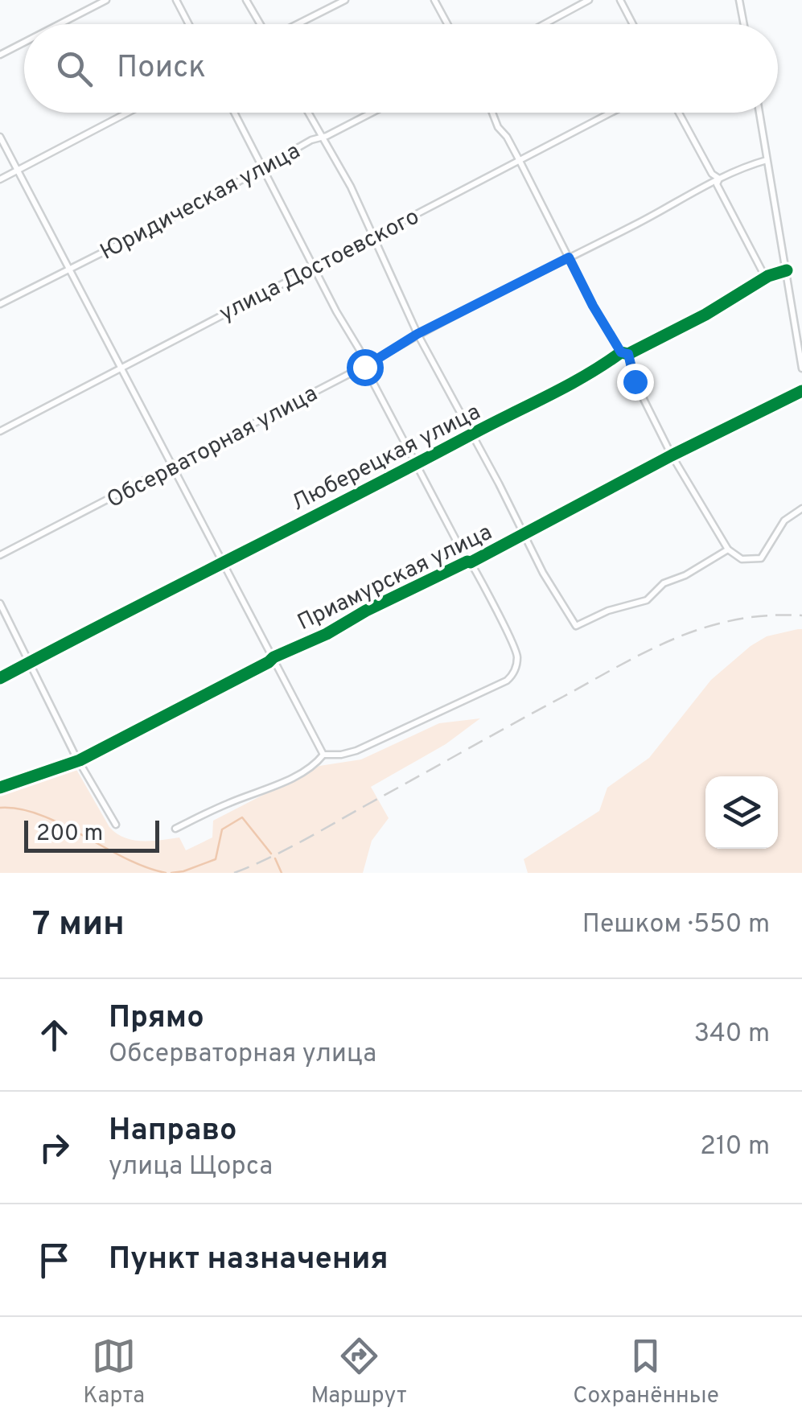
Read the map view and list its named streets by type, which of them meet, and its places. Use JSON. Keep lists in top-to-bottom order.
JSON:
{
  "streets": {
    "street": [
      "Юридическая улица",
      "улица Достоевского",
      "Обсерваторная улица",
      "Люберецкая улица",
      "Приамурская улица"
    ]
  },
  "scale_bar": "200 m",
  "page": {
    "search": "Поиск",
    "scale": "200 m",
    "heading": ["7 мин", "Пешком · 550 m"],
    "list": [
      ["Прямо", "Обсерваторная улица", "340 m"],
      ["Направо", "улица Щорса", "210 m"],
      "Пункт назначения"
    ],
    "nav": ["Карта", "Маршрут", "Сохранённые"]
  }
}
